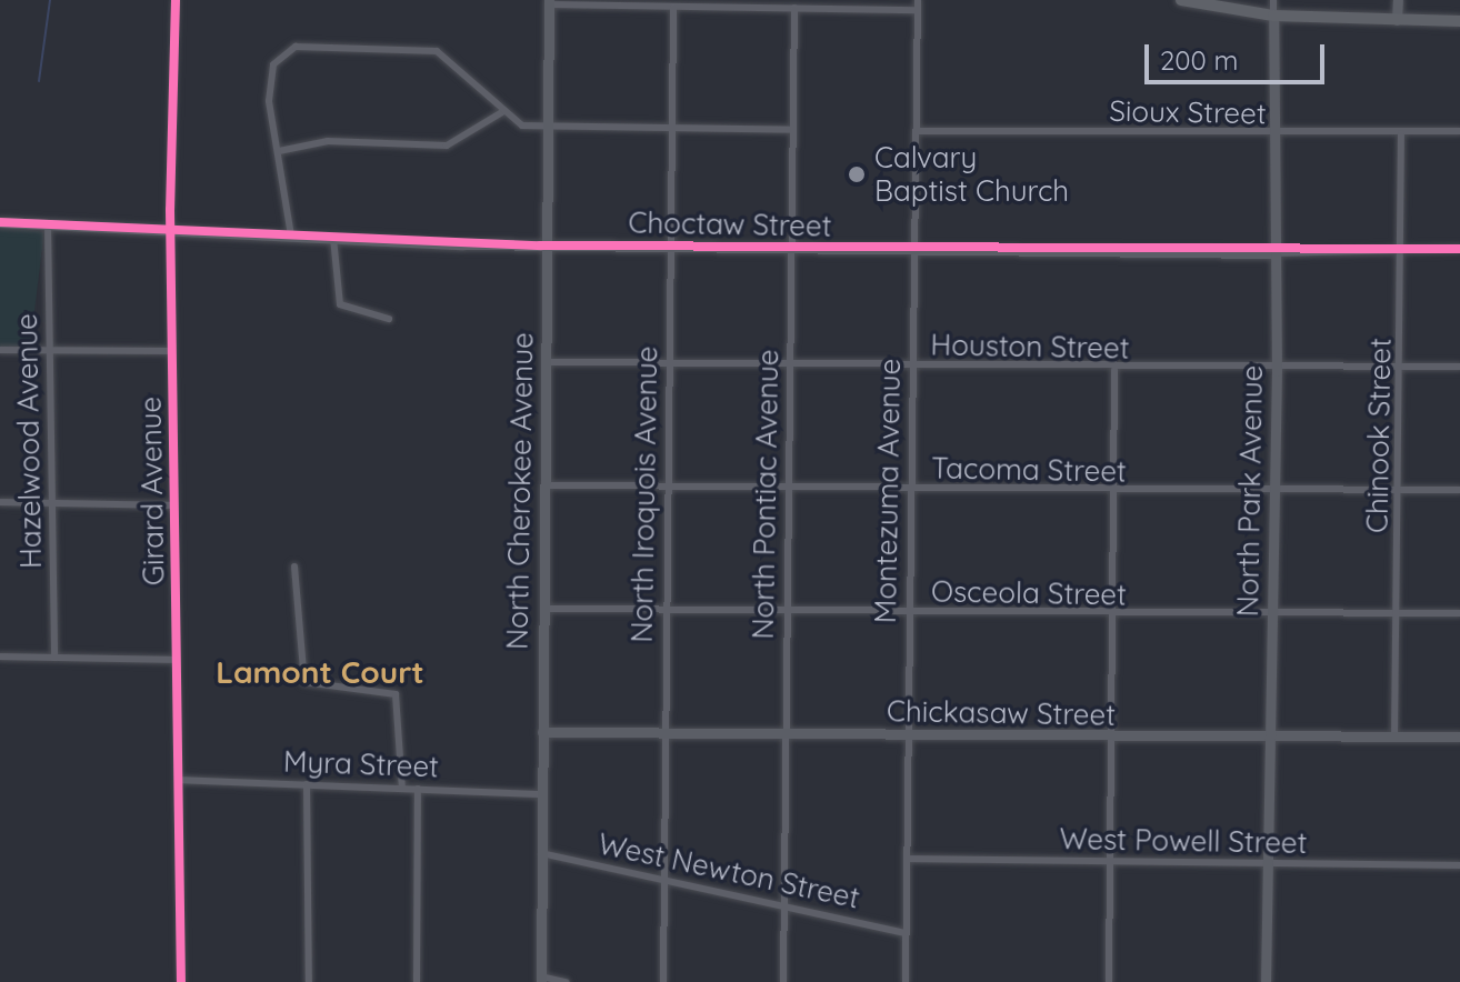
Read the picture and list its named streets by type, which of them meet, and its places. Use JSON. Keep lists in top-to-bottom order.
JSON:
{
  "streets": {
    "street": [
      "Sioux Street",
      "Choctaw Street",
      "Houston Street",
      "Chinook Street",
      "Hazelwood Avenue",
      "Tacoma Street",
      "Girard Avenue",
      "North Cherokee Avenue",
      "Montezuma Avenue",
      "North Park Avenue",
      "North Iroquois Avenue",
      "North Pontiac Avenue",
      "Osceola Street",
      "Chickasaw Street",
      "Myra Street",
      "West Powell Street",
      "West Newton Street"
    ]
  },
  "crossings": [
    ["Sioux Street", "Chinook Street"],
    ["Sioux Street", "Montezuma Avenue"],
    ["Sioux Street", "North Park Avenue"],
    ["Choctaw Street", "Chinook Street"],
    ["Choctaw Street", "Hazelwood Avenue"],
    ["Choctaw Street", "Girard Avenue"],
    ["Choctaw Street", "North Cherokee Avenue"],
    ["Choctaw Street", "Montezuma Avenue"],
    ["Choctaw Street", "North Park Avenue"],
    ["Choctaw Street", "North Iroquois Avenue"],
    ["Choctaw Street", "North Pontiac Avenue"],
    ["Houston Street", "Chinook Street"],
    ["Houston Street", "North Cherokee Avenue"],
    ["Houston Street", "Montezuma Avenue"],
    ["Houston Street", "North Park Avenue"],
    ["Houston Street", "North Iroquois Avenue"],
    ["Houston Street", "North Pontiac Avenue"],
    ["Chinook Street", "Tacoma Street"],
    ["Chinook Street", "Osceola Street"],
    ["Chinook Street", "Chickasaw Street"],
    ["Tacoma Street", "North Cherokee Avenue"],
    ["Tacoma Street", "Montezuma Avenue"],
    ["Tacoma Street", "North Park Avenue"],
    ["Tacoma Street", "North Iroquois Avenue"],
    ["Tacoma Street", "North Pontiac Avenue"],
    ["Girard Avenue", "Myra Street"],
    ["North Cherokee Avenue", "Osceola Street"],
    ["North Cherokee Avenue", "Chickasaw Street"],
    ["North Cherokee Avenue", "Myra Street"],
    ["North Cherokee Avenue", "West Newton Street"],
    ["Montezuma Avenue", "Osceola Street"],
    ["Montezuma Avenue", "Chickasaw Street"],
    ["Montezuma Avenue", "West Powell Street"],
    ["Montezuma Avenue", "West Newton Street"],
    ["North Park Avenue", "Osceola Street"],
    ["North Park Avenue", "Chickasaw Street"],
    ["North Park Avenue", "West Powell Street"],
    ["North Iroquois Avenue", "Osceola Street"],
    ["North Iroquois Avenue", "Chickasaw Street"],
    ["North Iroquois Avenue", "West Newton Street"],
    ["North Pontiac Avenue", "Osceola Street"],
    ["North Pontiac Avenue", "Chickasaw Street"],
    ["North Pontiac Avenue", "West Newton Street"]
  ],
  "districts": ["Lamont Court"],
  "places": ["Calvary Baptist Church"],
  "scale_bar": "200 m"
}
